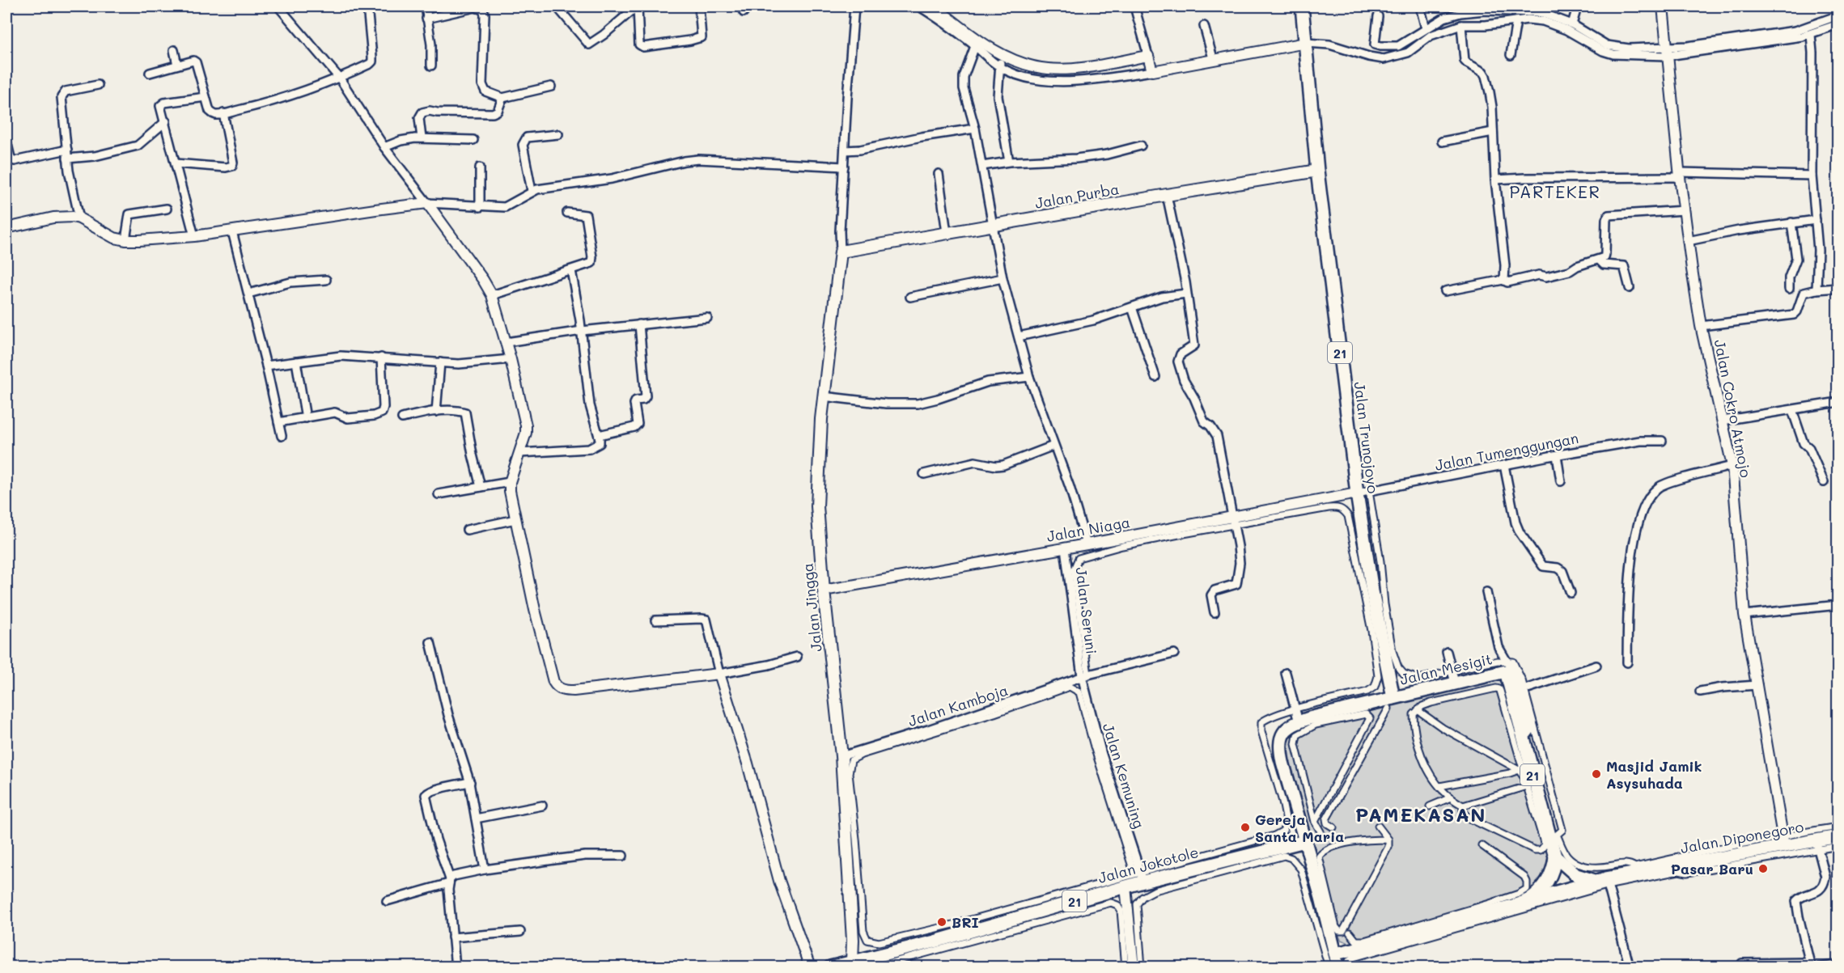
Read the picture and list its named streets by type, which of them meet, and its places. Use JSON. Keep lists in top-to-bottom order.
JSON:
{
  "streets": {
    "main road": [
      "Jalan Purba",
      "21",
      "Jalan Trunojoyo",
      "Jalan Jingga",
      "Jalan Mesigit",
      "Jalan Diponegoro",
      "Jalan Jokotole"
    ],
    "street": [
      "Jalan Cokro Atmojo",
      "Jalan Tumenggungan",
      "Jalan Niaga",
      "Jalan Seruni",
      "Jalan Kamboja",
      "Jalan Kemuning"
    ]
  },
  "crossings": [
    ["Jalan Purba", "Jalan Trunojoyo"],
    ["Jalan Purba", "Jalan Jingga"],
    ["Jalan Cokro Atmojo", "Jalan Diponegoro"],
    ["Jalan Trunojoyo", "Jalan Tumenggungan"],
    ["Jalan Trunojoyo", "Jalan Niaga"],
    ["Jalan Trunojoyo", "Jalan Mesigit"],
    ["Jalan Tumenggungan", "Jalan Niaga"],
    ["Jalan Niaga", "Jalan Jingga"],
    ["Jalan Niaga", "Jalan Seruni"],
    ["Jalan Jingga", "Jalan Kamboja"],
    ["Jalan Jingga", "Jalan Jokotole"],
    ["Jalan Seruni", "Jalan Kamboja"],
    ["Jalan Seruni", "Jalan Kemuning"],
    ["Jalan Mesigit", "Jalan Diponegoro"],
    ["Jalan Kamboja", "Jalan Kemuning"],
    ["Jalan Kemuning", "Jalan Jokotole"]
  ],
  "districts": ["PARTEKER", "PAMEKASAN"],
  "places": [
    "Masjid Jamik Asysuhada",
    "Gereja Santa Maria",
    "Pasar Baru",
    "BRI"
  ]
}
